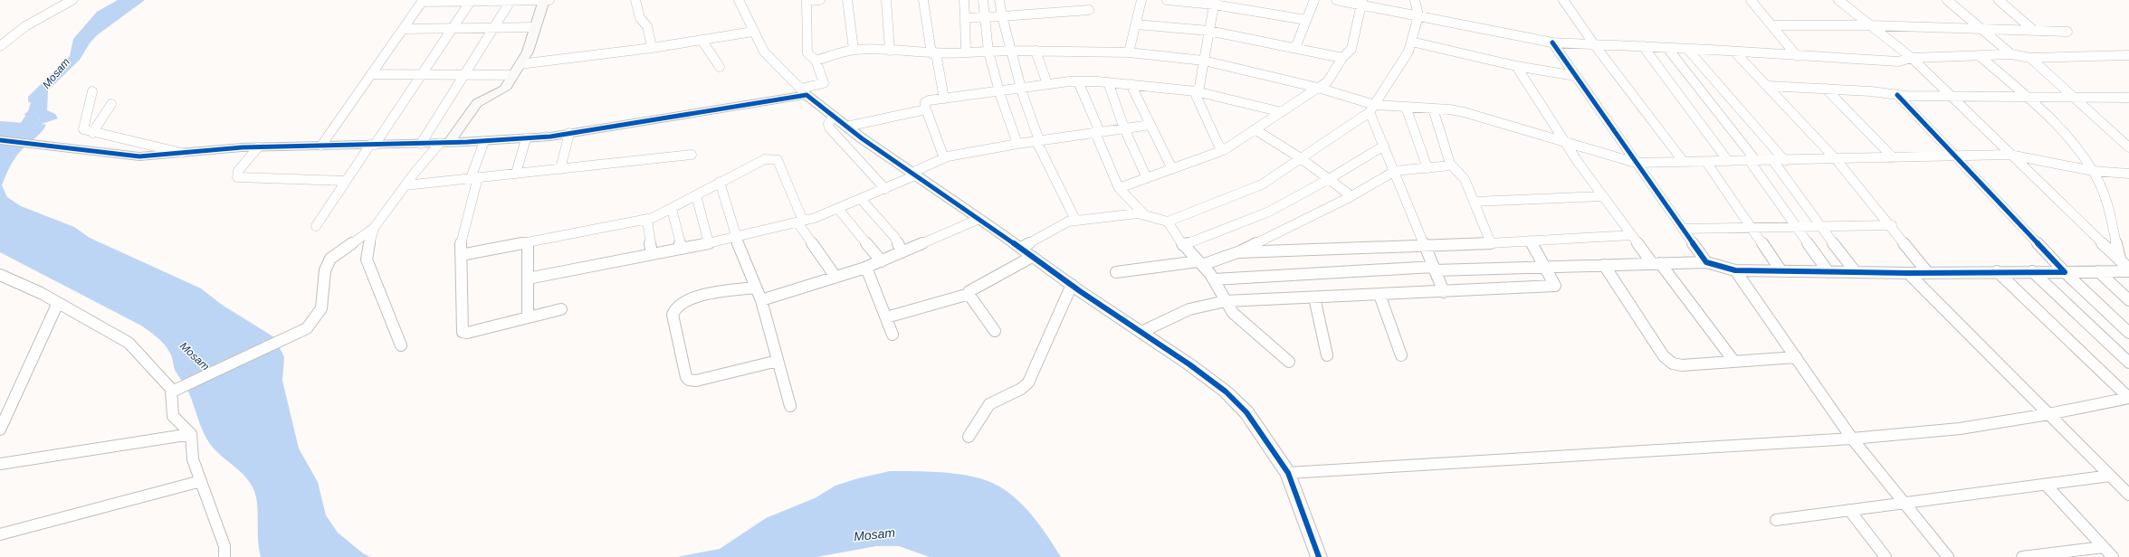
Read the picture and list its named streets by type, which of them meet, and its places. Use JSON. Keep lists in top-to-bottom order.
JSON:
{
  "water": ["Mosam"]
}
